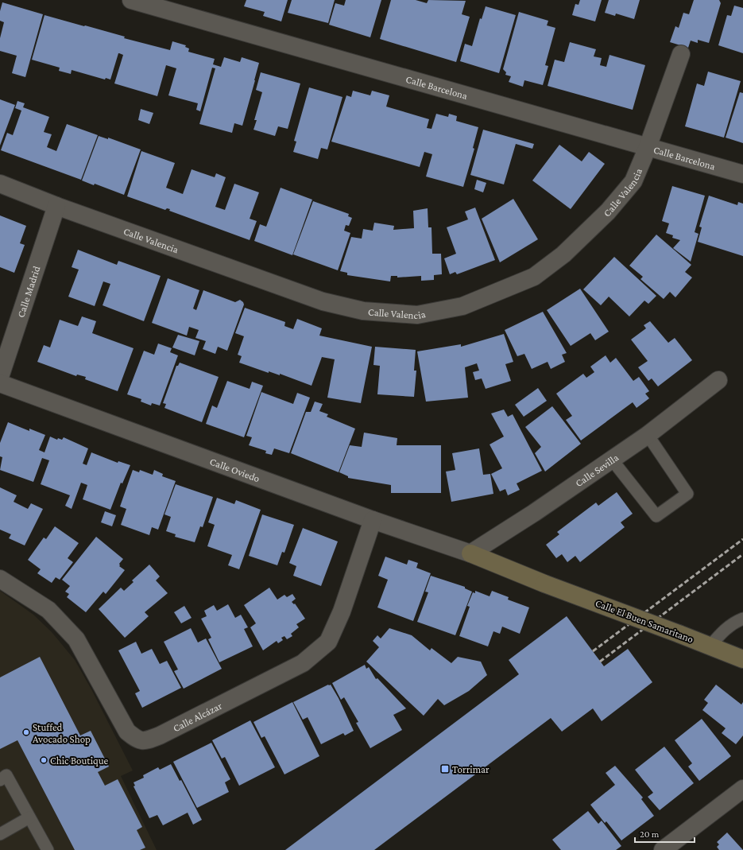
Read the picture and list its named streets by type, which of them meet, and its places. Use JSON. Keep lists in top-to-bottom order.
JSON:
{
  "streets": {
    "street": [
      "Calle Barcelona",
      "Calle Valencia",
      "Calle Madrid",
      "Calle Oviedo",
      "Calle Sevilla",
      "Calle El Buen Samaritano",
      "Calle Alcázar"
    ]
  },
  "crossings": [
    ["Calle Barcelona", "Calle Valencia"],
    ["Calle Valencia", "Calle Madrid"],
    ["Calle Oviedo", "Calle Sevilla"],
    ["Calle Oviedo", "Calle El Buen Samaritano"],
    ["Calle Oviedo", "Calle Alcázar"],
    ["Calle Sevilla", "Calle El Buen Samaritano"]
  ],
  "places": {
    "other": ["Stuffed Avocado Shop", "Chic Boutique"],
    "transit": ["Torrimar"]
  },
  "scale_bar": "20 m"
}
